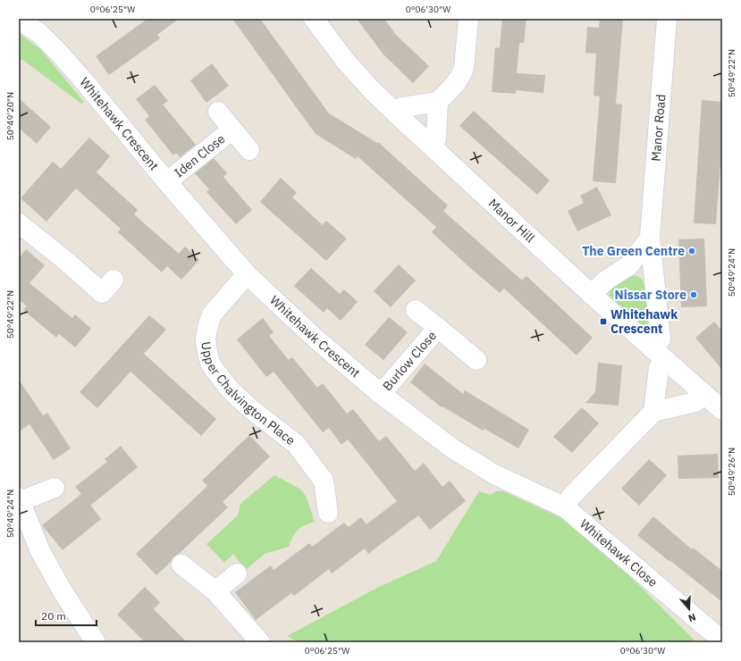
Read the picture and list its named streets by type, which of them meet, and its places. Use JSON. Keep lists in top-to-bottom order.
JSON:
{
  "streets": {
    "street": [
      "Whitehawk Crescent",
      "Manor Road",
      "Iden Close",
      "Manor Hill",
      "Burlow Close",
      "Upper Chalvington Place",
      "Whitehawk Close"
    ]
  },
  "crossings": [
    ["Whitehawk Crescent", "Iden Close"],
    ["Whitehawk Crescent", "Burlow Close"],
    ["Whitehawk Crescent", "Upper Chalvington Place"],
    ["Whitehawk Crescent", "Whitehawk Close"],
    ["Manor Road", "Manor Hill"]
  ],
  "places": {
    "other": ["The Green Centre", "Nissar Store"],
    "transit": ["Whitehawk Crescent"]
  },
  "scale_bar": "20 m",
  "north": "bottom",
  "coordinates": [
    "0°06'25\"W",
    "0°06'30\"W",
    "50°49'22\"N",
    "50°49'20\"N",
    "50°49'24\"N",
    "50°49'26\"N"
  ]
}
